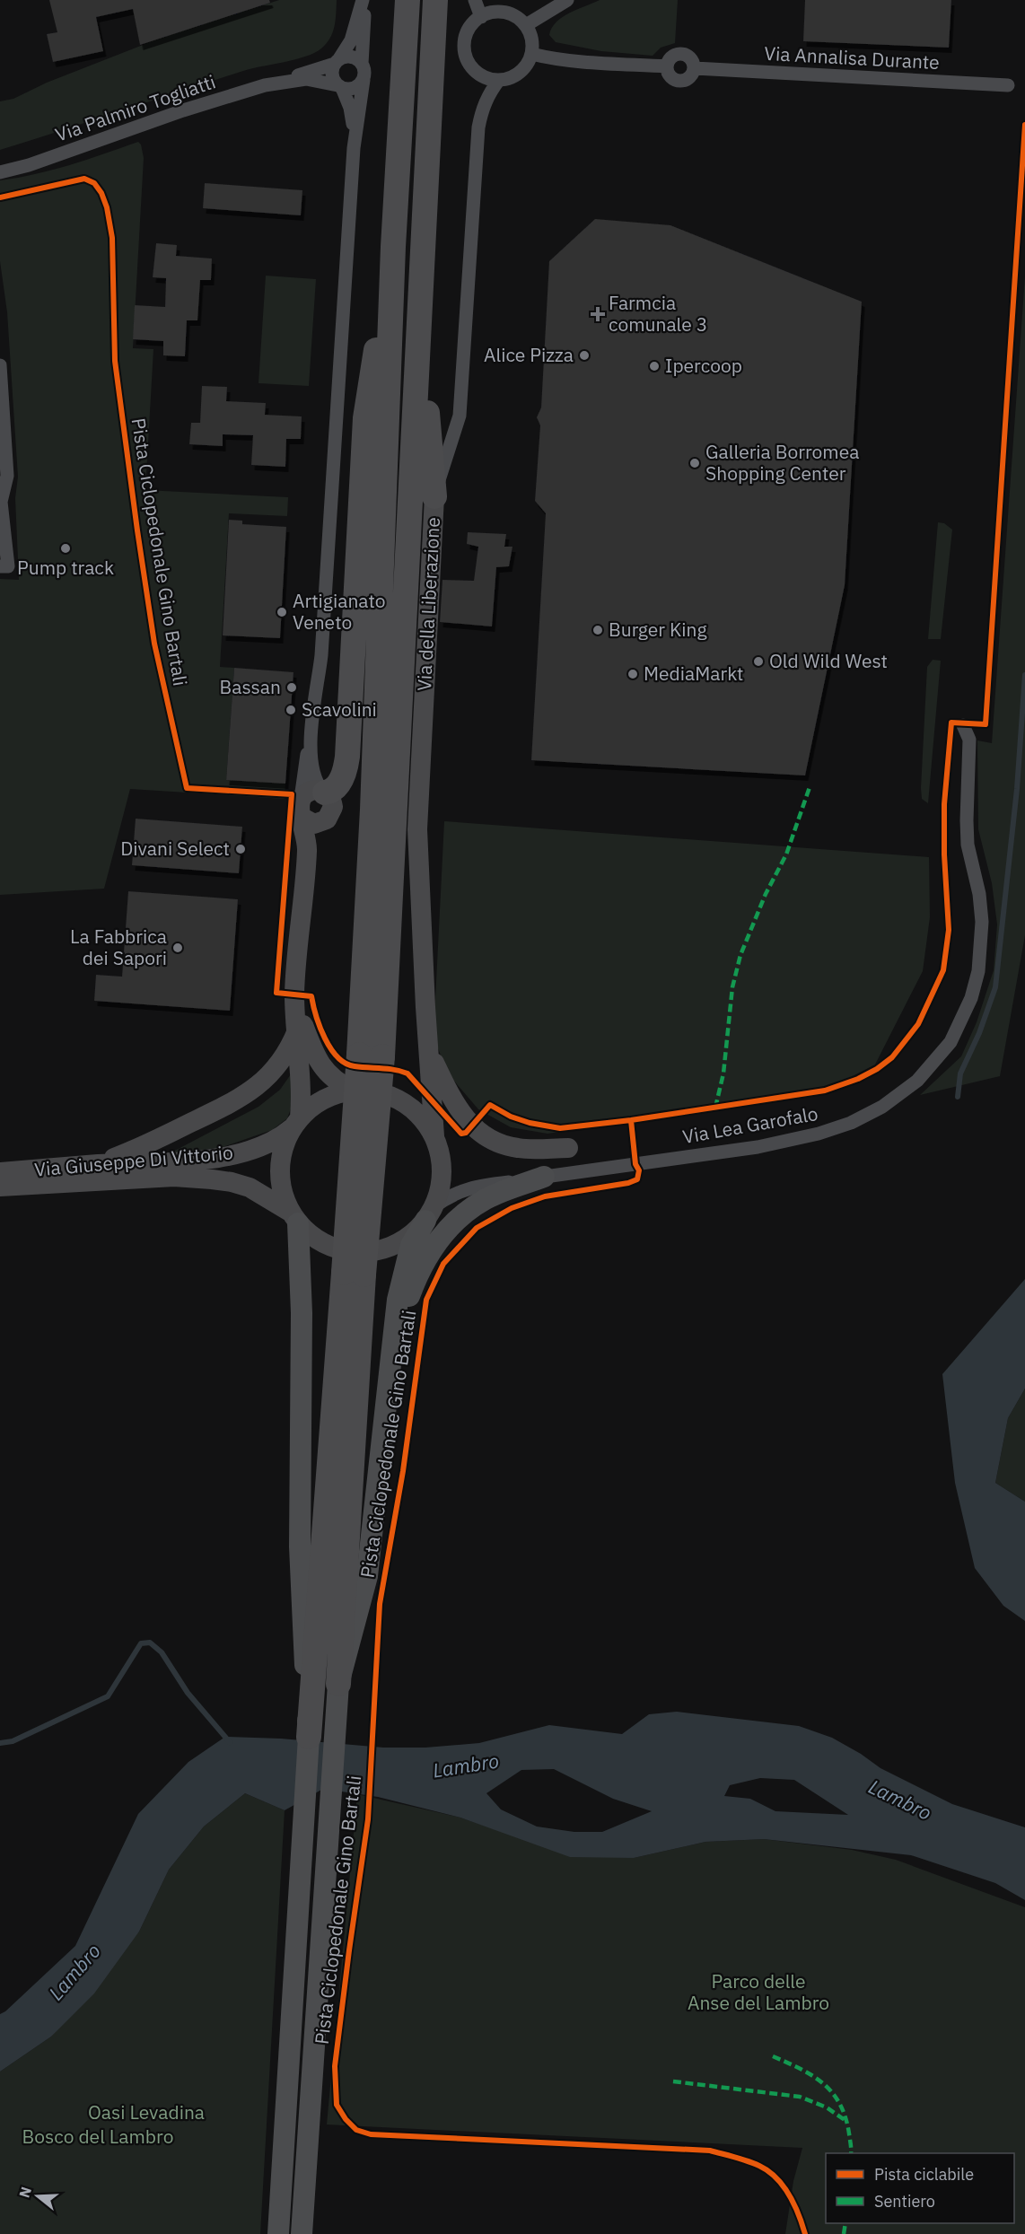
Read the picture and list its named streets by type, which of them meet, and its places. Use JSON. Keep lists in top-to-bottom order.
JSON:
{
  "streets": {
    "main road": ["Via della Liberazione", "Via Giuseppe Di Vittorio"],
    "street": ["Via Annalisa Durante", "Via Palmiro Togliatti", "Via Lea Garofalo"],
    "cycle path": ["Pista Ciclopedonale Gino Bartali"]
  },
  "crossings": [
    ["Via della Liberazione", "Via Lea Garofalo"],
    ["Via della Liberazione", "Via Giuseppe Di Vittorio"],
    ["Via Lea Garofalo", "Via Giuseppe Di Vittorio"]
  ],
  "water": ["Lambro"],
  "parks": ["Parco delle Anse del Lambro", "Oasi Levadina", "Bosco del Lambro"],
  "places": {
    "health": ["Farmcia comunale 3"],
    "other": [
      "Alice Pizza",
      "Ipercoop",
      "Galleria Borromea Shopping Center",
      "Pump track",
      "Artigianato Veneto",
      "Burger King",
      "Old Wild West",
      "MediaMarkt",
      "Bassan",
      "Scavolini",
      "Divani Select",
      "La Fabbrica dei Sapori"
    ]
  },
  "legend": ["Pista ciclabile", "Sentiero"],
  "north": "left"
}
